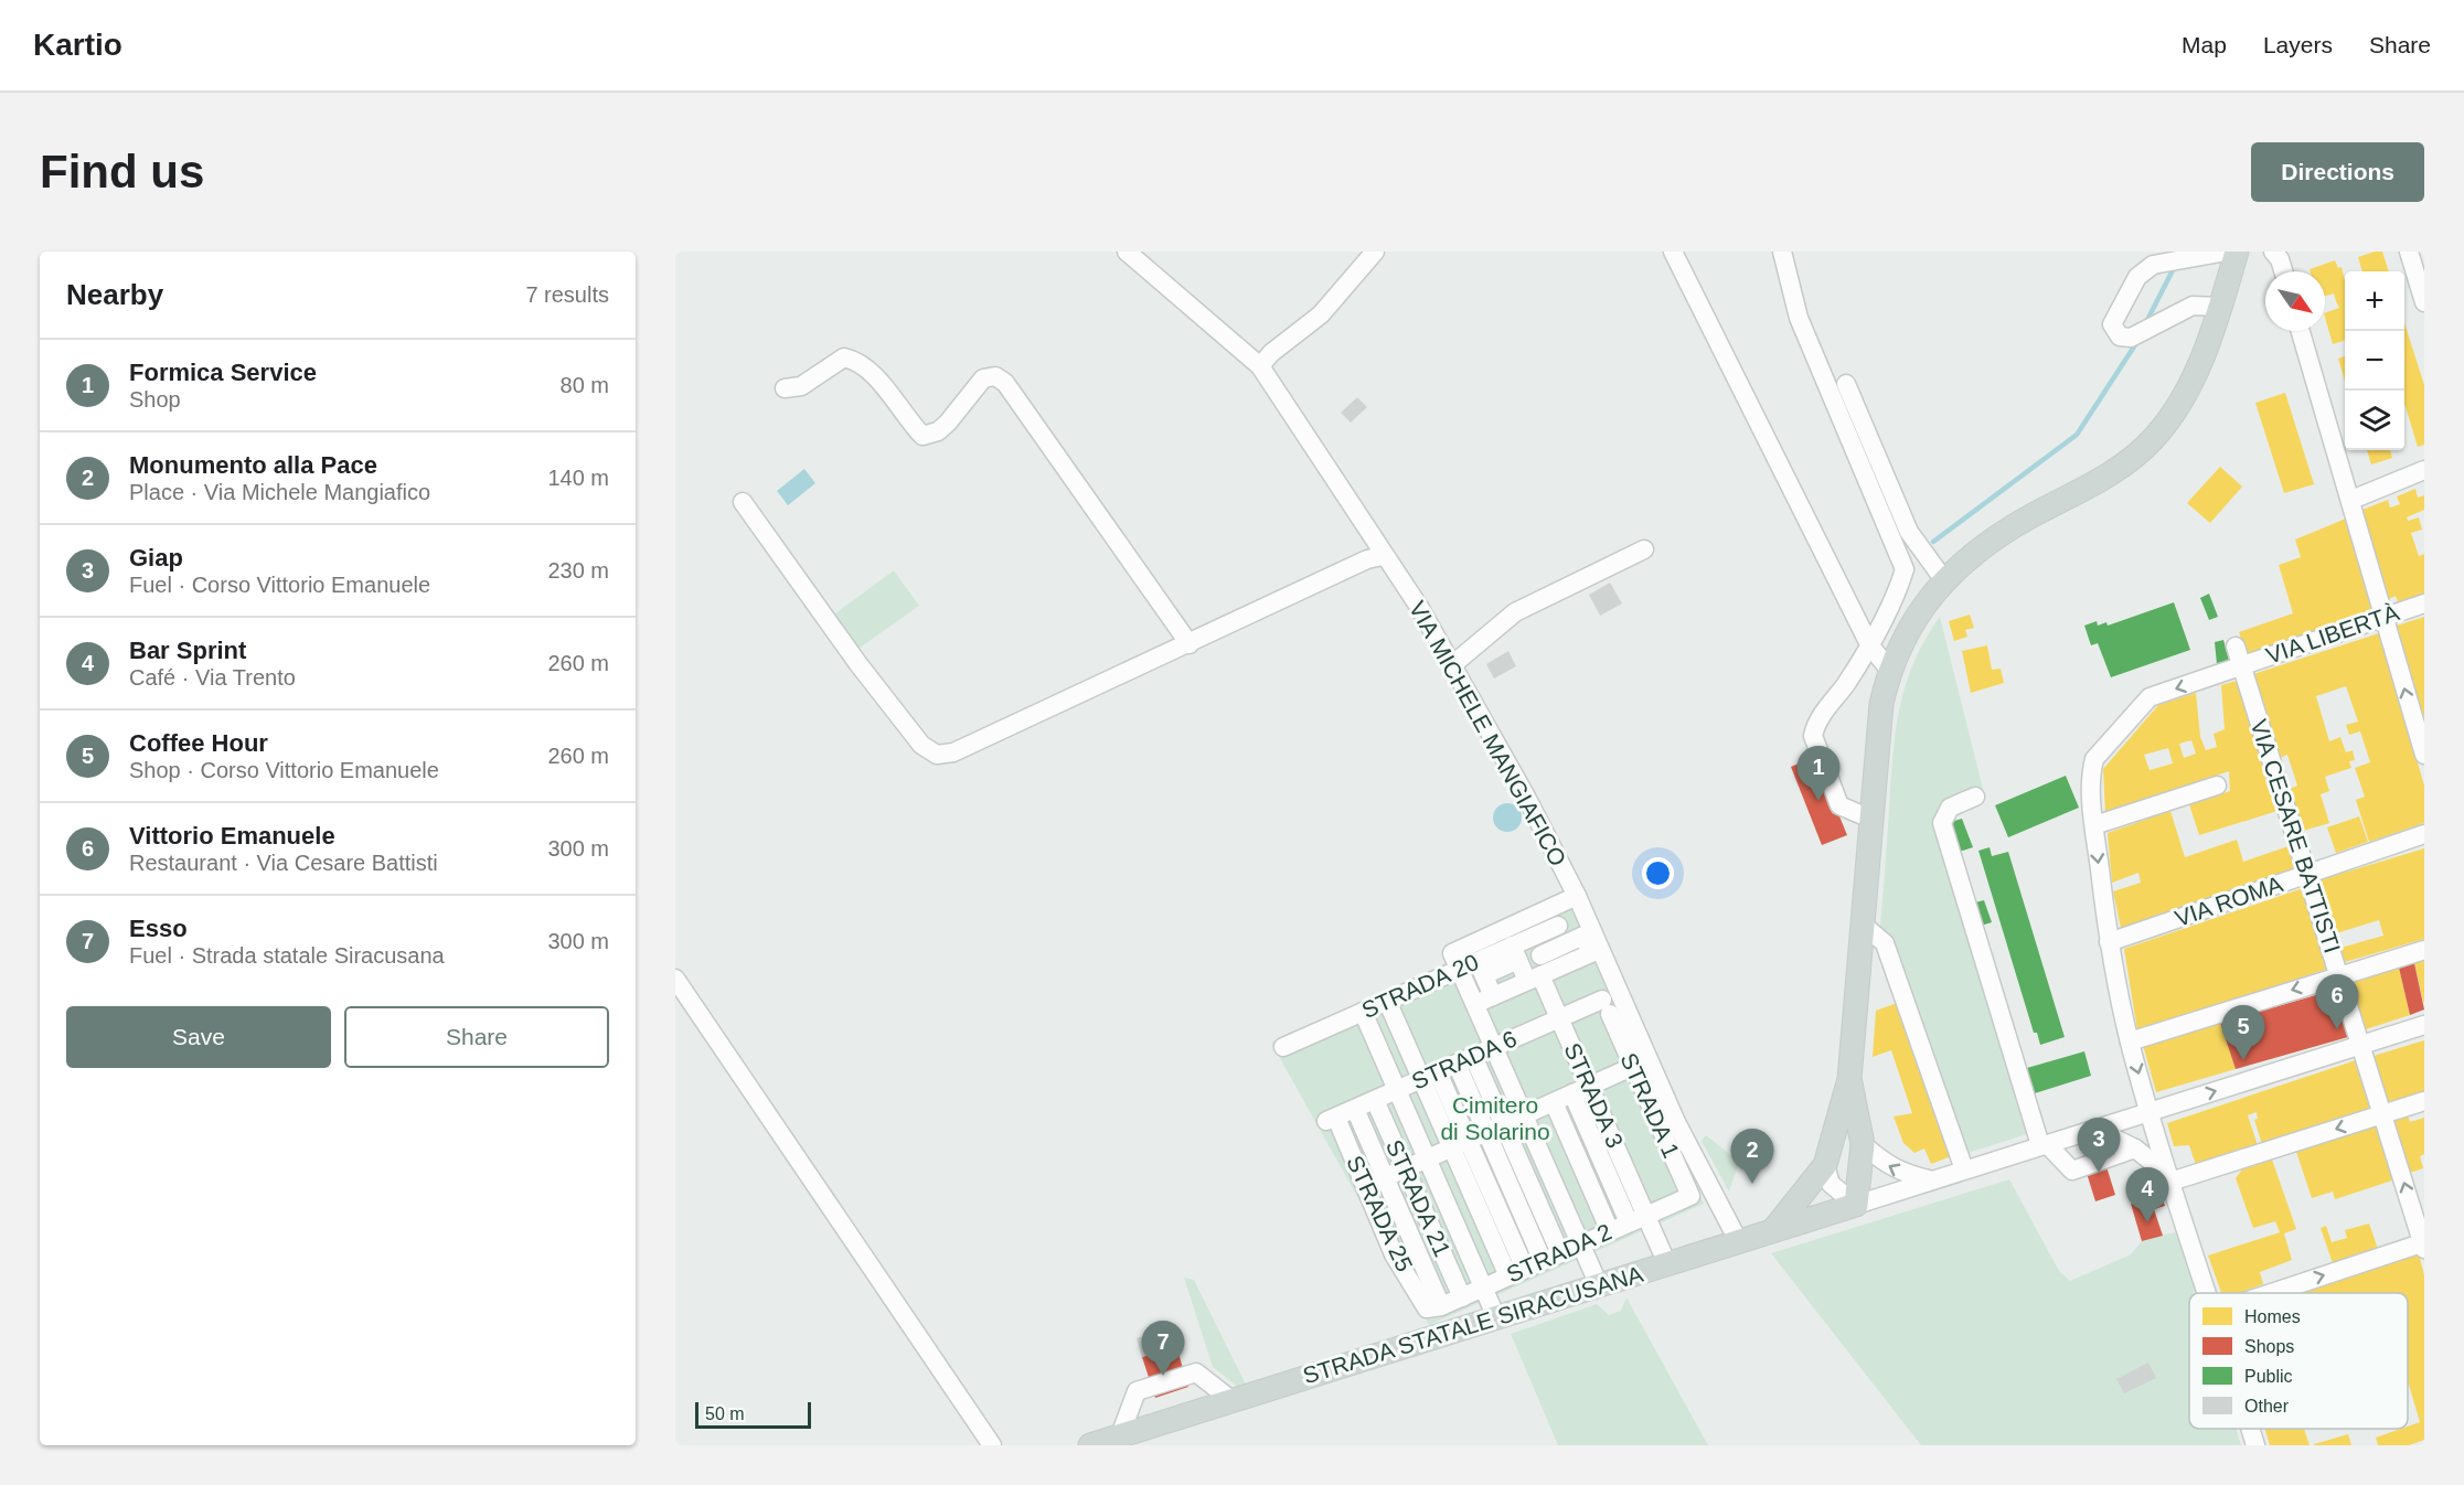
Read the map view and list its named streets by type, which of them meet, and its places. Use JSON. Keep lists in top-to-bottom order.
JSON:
{
  "streets": {
    "main road": ["STRADA STATALE SIRACUSANA"],
    "street": [
      "VIA LIBERTÀ",
      "VIA MICHELE MANGIAFICO",
      "VIA CESARE BATTISTI",
      "VIA ROMA",
      "STRADA 20",
      "STRADA 6",
      "STRADA 3",
      "STRADA 1",
      "STRADA 21",
      "STRADA 25",
      "STRADA 2"
    ]
  },
  "crossings": [
    ["VIA LIBERTÀ", "VIA CESARE BATTISTI"],
    ["VIA LIBERTÀ", "VIA ROMA"],
    ["VIA MICHELE MANGIAFICO", "STRADA STATALE SIRACUSANA"],
    ["VIA CESARE BATTISTI", "VIA ROMA"],
    ["STRADA 20", "STRADA 3"],
    ["STRADA 6", "STRADA 3"],
    ["STRADA 6", "STRADA 1"],
    ["STRADA 6", "STRADA 21"],
    ["STRADA 6", "STRADA 25"],
    ["STRADA 3", "STRADA 2"],
    ["STRADA 3", "STRADA STATALE SIRACUSANA"],
    ["STRADA 1", "STRADA 2"],
    ["STRADA 21", "STRADA 2"],
    ["STRADA 25", "STRADA 2"]
  ],
  "one_way": ["VIA LIBERTÀ"],
  "parks": ["Cimitero di Solarino"],
  "legend": [
    "Homes",
    "Shops",
    "Public",
    "Other"
  ],
  "scale_bar": "50 m",
  "north": "bottom right",
  "page": {
    "header": "Kartio",
    "nav": ["Map", "Layers", "Share"],
    "buttons": [
      "Directions",
      ["Save", "Share"]
    ],
    "title": "Find us",
    "heading": ["Nearby", "7 results"],
    "map_buttons": ["+", "−"],
    "list": [
      {
        "mark": "1",
        "name": "Formica Service",
        "note": "Shop",
        "value": "80 m"
      },
      {
        "mark": "2",
        "name": "Monumento alla Pace",
        "note": "Place · Via Michele Mangiafico",
        "value": "140 m"
      },
      {
        "mark": "3",
        "name": "Giap",
        "note": "Fuel · Corso Vittorio Emanuele",
        "value": "230 m"
      },
      {
        "mark": "4",
        "name": "Bar Sprint",
        "note": "Café · Via Trento",
        "value": "260 m"
      },
      {
        "mark": "5",
        "name": "Coffee Hour",
        "note": "Shop · Corso Vittorio Emanuele",
        "value": "260 m"
      },
      {
        "mark": "6",
        "name": "Vittorio Emanuele",
        "note": "Restaurant · Via Cesare Battisti",
        "value": "300 m"
      },
      {
        "mark": "7",
        "name": "Esso",
        "note": "Fuel · Strada statale Siracusana",
        "value": "300 m"
      }
    ],
    "pins": [
      "1",
      "6",
      "5",
      "3",
      "2",
      "4",
      "7"
    ],
    "scale": "50 m"
  }
}
